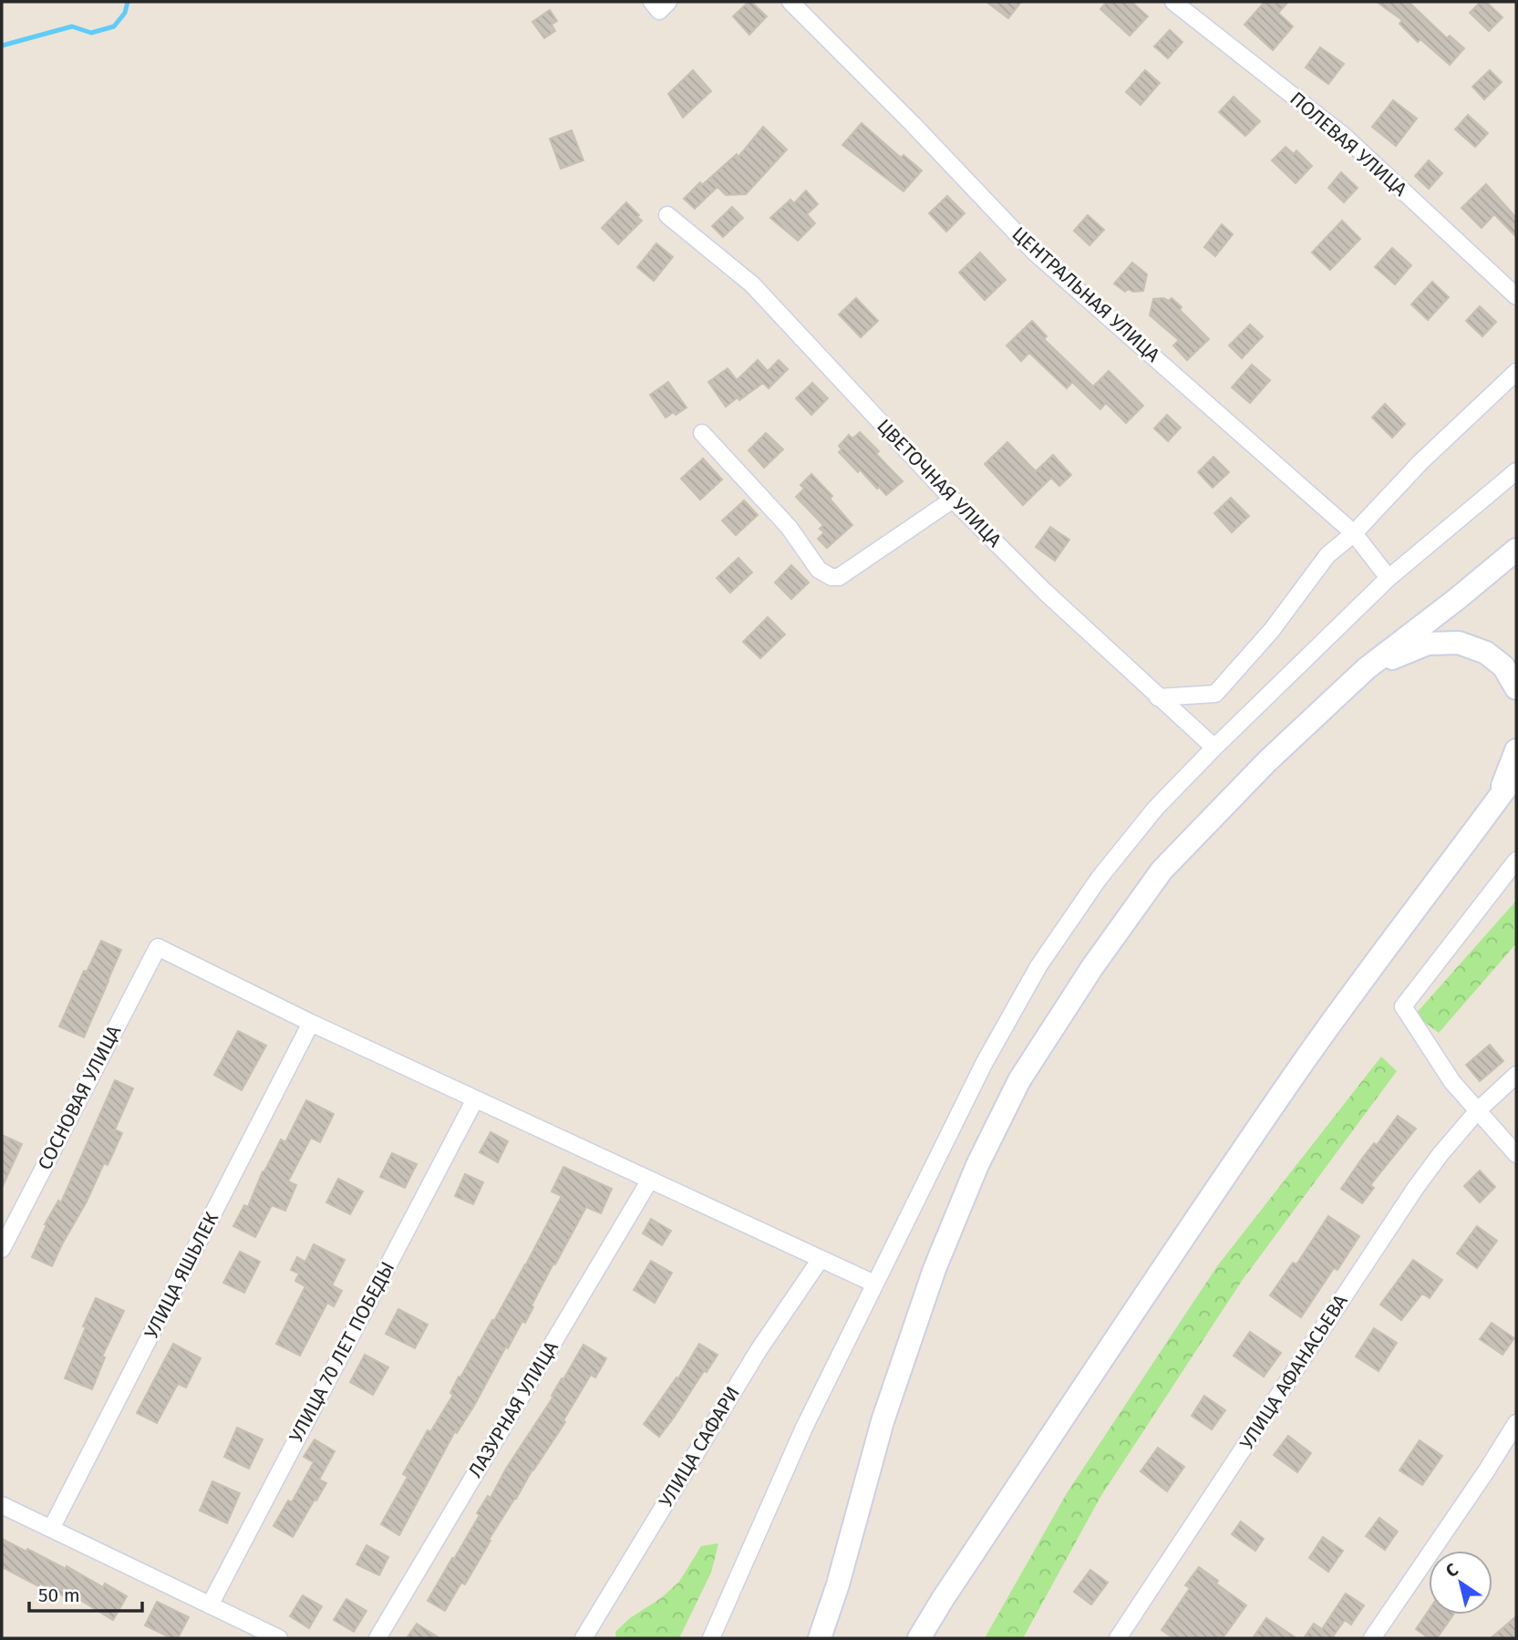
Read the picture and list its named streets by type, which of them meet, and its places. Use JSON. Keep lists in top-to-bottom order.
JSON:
{
  "streets": {
    "street": [
      "ПОЛЕВАЯ УЛИЦА",
      "ЦЕНТРАЛЬНАЯ УЛИЦА",
      "ЦВЕТОЧНАЯ УЛИЦА",
      "СОСНОВАЯ УЛИЦА",
      "УЛИЦА ЯШЬЛЕК",
      "УЛИЦА 70 ЛЕТ ПОБЕДЫ",
      "УЛИЦА АФАНАСЬЕВА",
      "ЛАЗУРНАЯ УЛИЦА",
      "УЛИЦА САФАРИ"
    ]
  },
  "crossings": [
    ["СОСНОВАЯ УЛИЦА", "УЛИЦА ЯШЬЛЕК"]
  ],
  "scale_bar": "50 m",
  "north": "top left"
}
